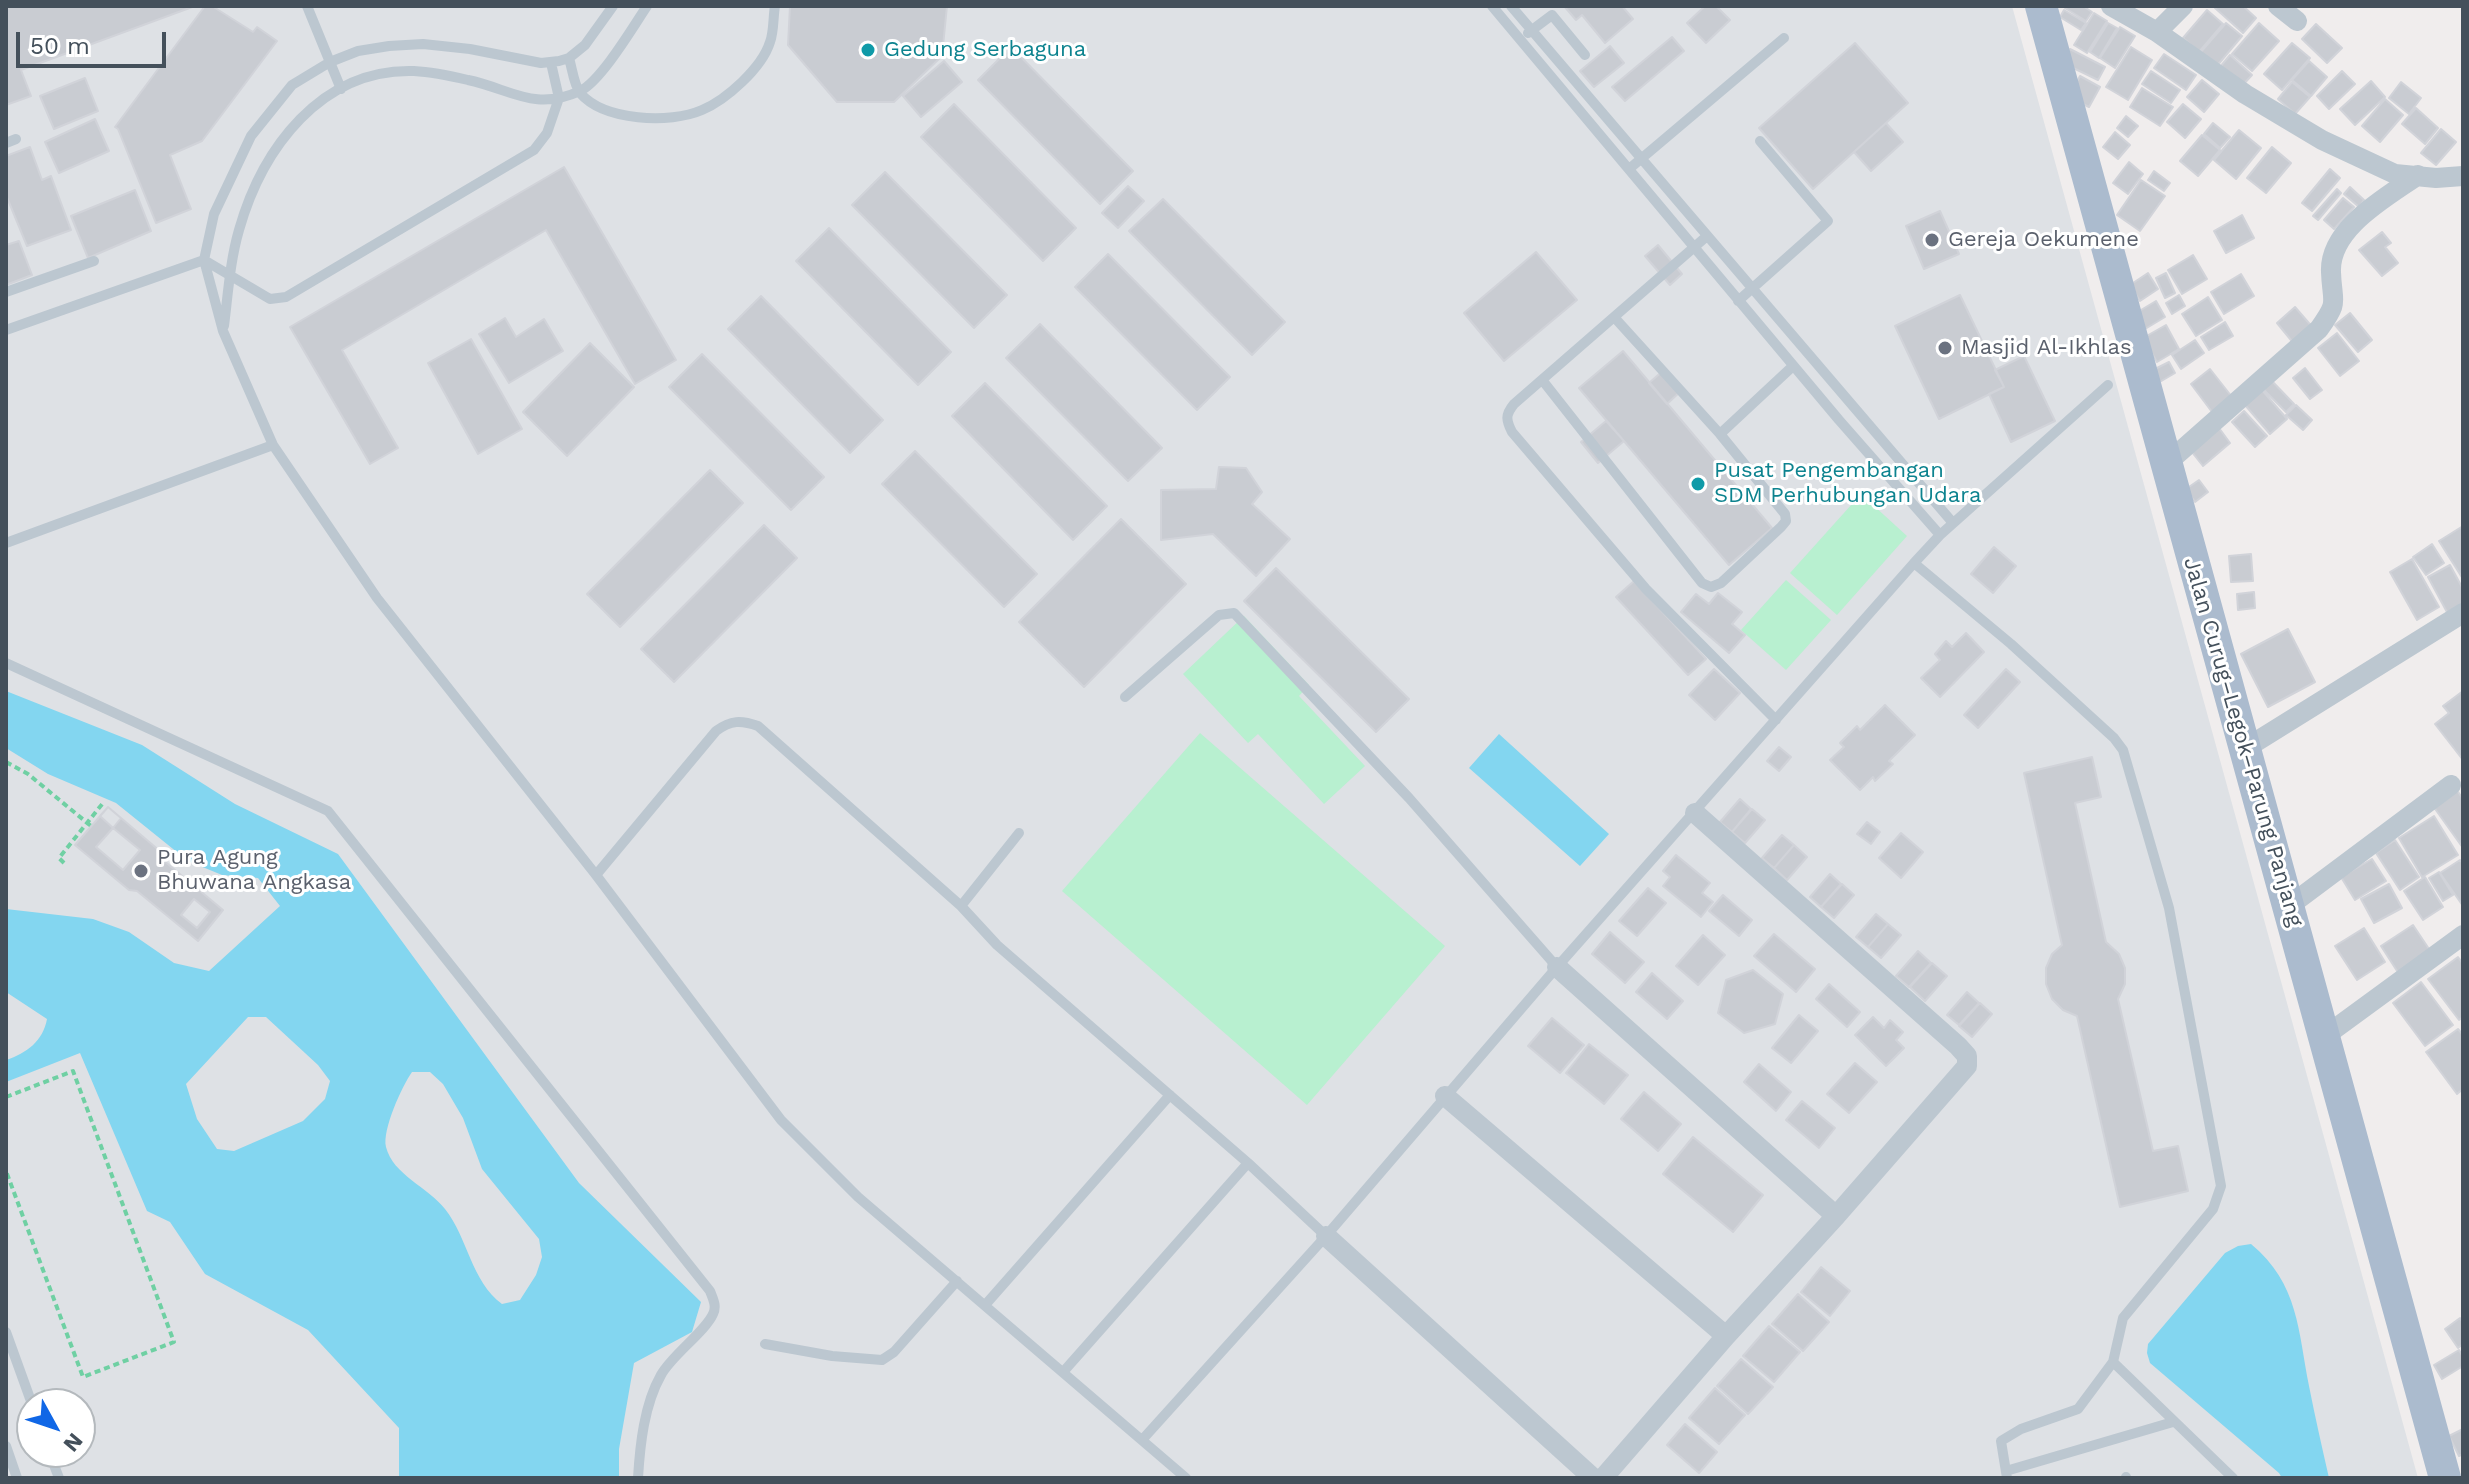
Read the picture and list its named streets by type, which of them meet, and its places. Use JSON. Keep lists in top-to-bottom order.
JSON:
{
  "streets": {
    "main road": ["Jalan Curug–Legok–Parung Panjang"]
  },
  "places": [
    "Gedung Serbaguna",
    "Gereja Oekumene",
    "Masjid Al-Ikhlas",
    "Pusat Pengembangan SDM Perhubungan Udara",
    "Pura Agung Bhuwana Angkasa"
  ],
  "scale_bar": "50 m",
  "north": "bottom right"
}
